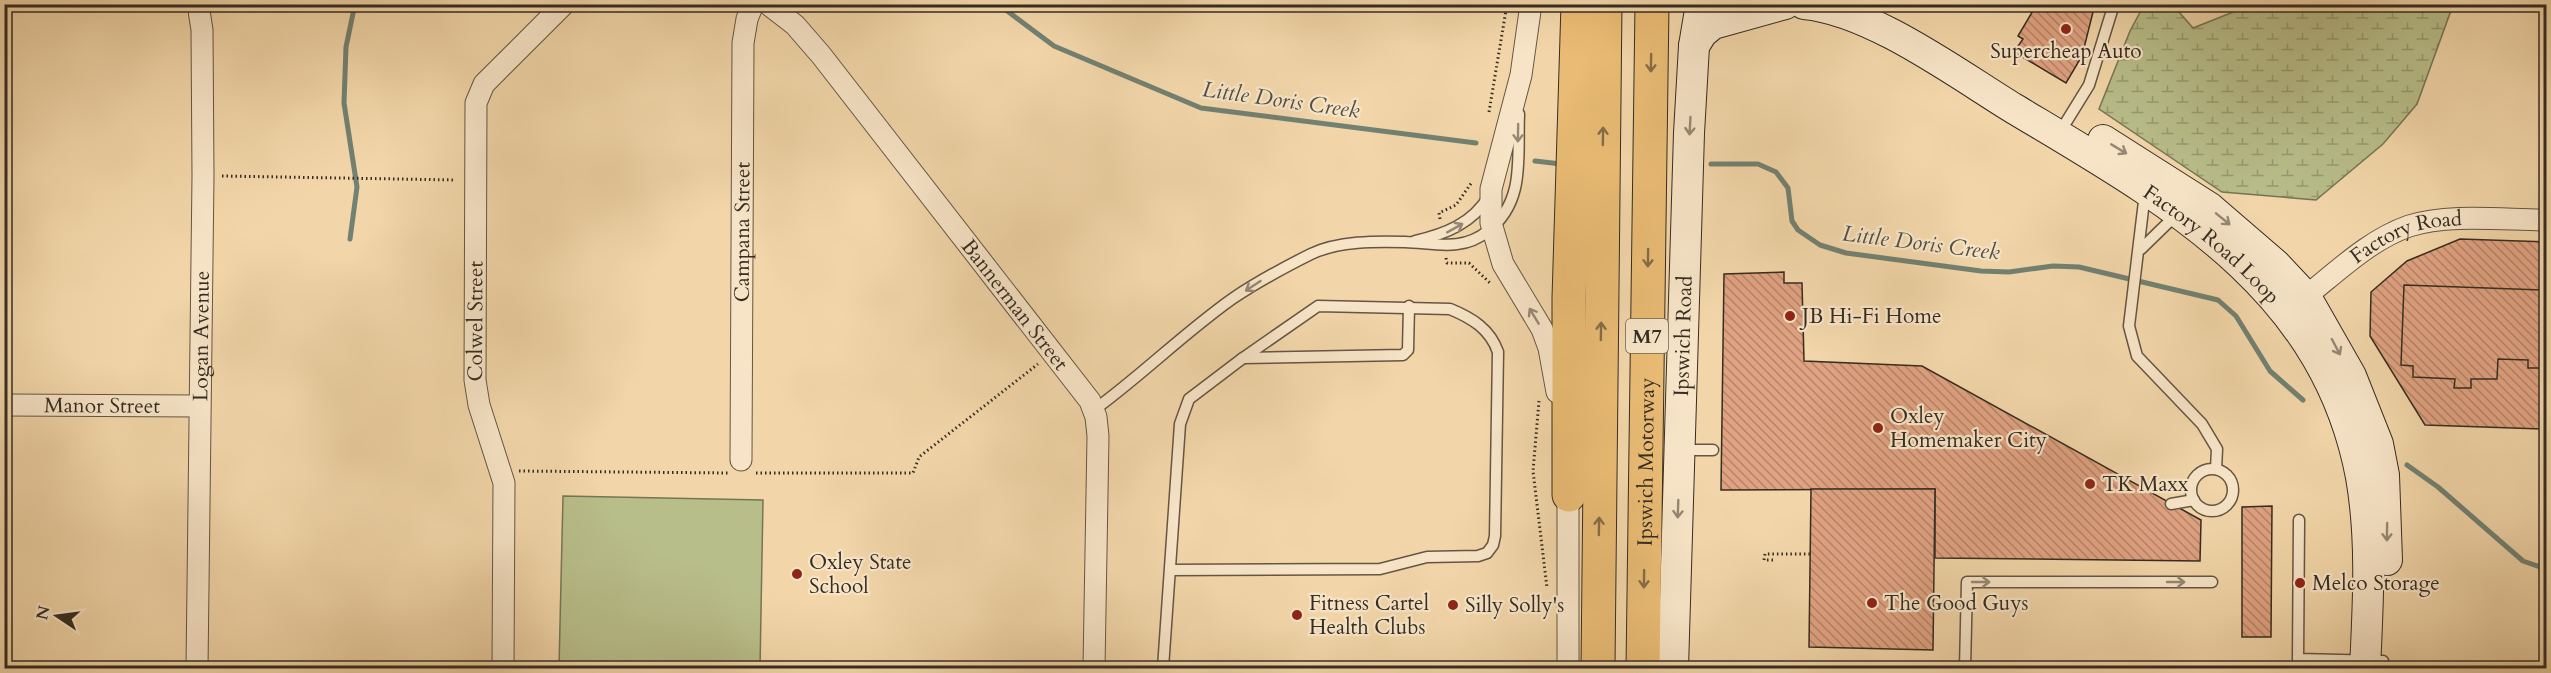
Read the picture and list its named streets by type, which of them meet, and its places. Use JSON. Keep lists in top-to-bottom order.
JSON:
{
  "streets": {
    "highway": ["M7", "Ipswich Motorway"],
    "main road": ["Factory Road Loop", "Ipswich Road"],
    "street": [
      "Campana Street",
      "Factory Road",
      "Bannerman Street",
      "Colwel Street",
      "Logan Avenue",
      "Manor Street"
    ]
  },
  "crossings": [
    ["Factory Road", "Factory Road Loop"],
    ["Logan Avenue", "Manor Street"]
  ],
  "one_way": ["Ipswich Road"],
  "water": ["Little Doris Creek"],
  "places": [
    "Supercheap Auto",
    "JB Hi-Fi Home",
    "Oxley Homemaker City",
    "TK Maxx",
    "Oxley State School",
    "Melco Storage",
    "The Good Guys",
    "Silly Solly's",
    "Fitness Cartel Health Clubs"
  ],
  "north": "left"
}
